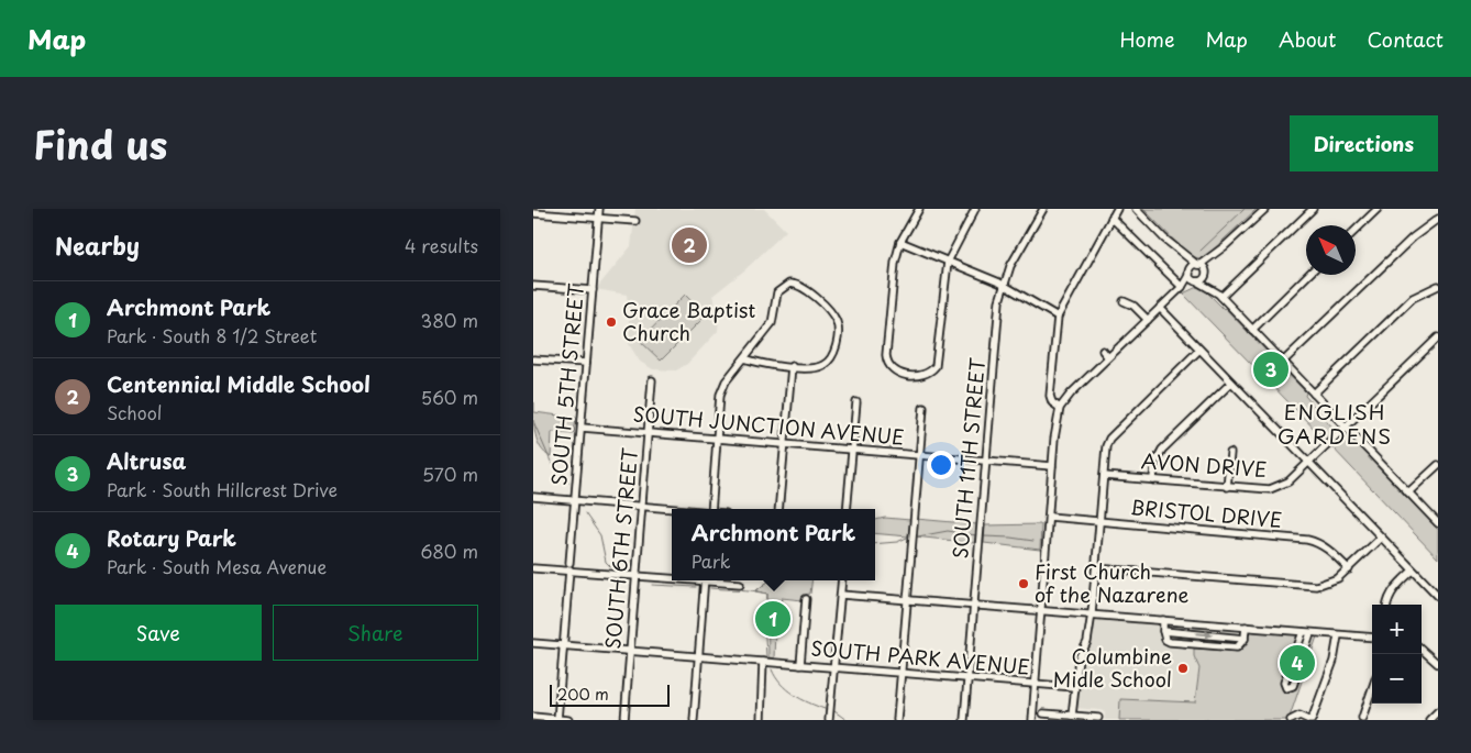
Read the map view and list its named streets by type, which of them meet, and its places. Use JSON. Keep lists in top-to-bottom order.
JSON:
{
  "streets": {
    "street": [
      "SOUTH 5TH STREET",
      "SOUTH JUNCTION AVENUE",
      "SOUTH 11TH STREET",
      "AVON DRIVE",
      "BRISTOL DRIVE",
      "SOUTH 6TH STREET",
      "SOUTH PARK AVENUE"
    ]
  },
  "crossings": [
    ["SOUTH 5TH STREET", "SOUTH JUNCTION AVENUE"],
    ["SOUTH 5TH STREET", "SOUTH PARK AVENUE"],
    ["SOUTH JUNCTION AVENUE", "SOUTH 11TH STREET"],
    ["SOUTH JUNCTION AVENUE", "SOUTH 6TH STREET"],
    ["SOUTH 11TH STREET", "SOUTH PARK AVENUE"],
    ["SOUTH 6TH STREET", "SOUTH PARK AVENUE"]
  ],
  "districts": ["ENGLISH GARDENS"],
  "places": ["Grace Baptist Church", "First Church of the Nazarene", "Columbine Midle School"],
  "scale_bar": "200 m",
  "north": "top left",
  "page": {
    "header": "Map",
    "nav": [
      "Home",
      "Map",
      "About",
      "Contact"
    ],
    "title": "Find us",
    "buttons": [
      "Directions",
      ["Save", "Share"]
    ],
    "heading": ["Nearby", "4 results"],
    "pins": [
      "2",
      "3",
      "1",
      "4"
    ],
    "list": [
      {
        "mark": "1",
        "name": "Archmont Park",
        "note": "Park · South 8 1/2 Street",
        "value": "380 m"
      },
      {
        "mark": "2",
        "name": "Centennial Middle School",
        "note": "School",
        "value": "560 m"
      },
      {
        "mark": "3",
        "name": "Altrusa",
        "note": "Park · South Hillcrest Drive",
        "value": "570 m"
      },
      {
        "mark": "4",
        "name": "Rotary Park",
        "note": "Park · South Mesa Avenue",
        "value": "680 m"
      }
    ],
    "popup": ["Archmont Park", "Park"],
    "map_buttons": ["+", "−"],
    "scale": "200 m"
  }
}
